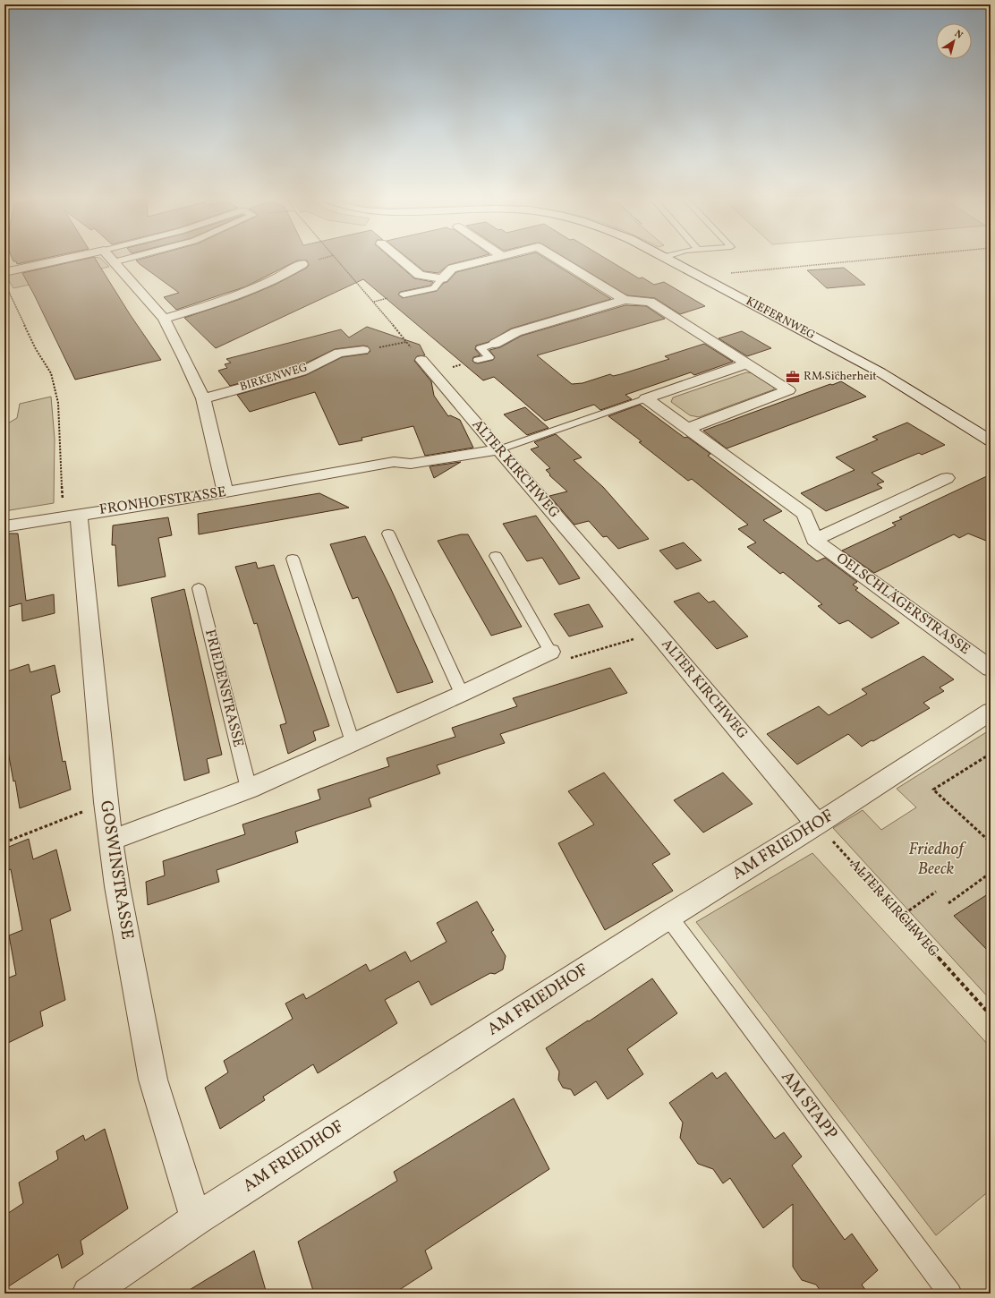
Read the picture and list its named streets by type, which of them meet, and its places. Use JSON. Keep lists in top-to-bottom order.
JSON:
{
  "streets": {
    "street": [
      "KIEFERNWEG",
      "BIRKENWEG",
      "ALTER KIRCHWEG",
      "FRONHOFSTRASSE",
      "OELSCHLÄGERSTRASSE",
      "AM FRIEDHOF",
      "GOSWINSTRASSE"
    ],
    "lane": ["FRIEDENSTRASSE", "AM STAPP"]
  },
  "crossings": [
    ["ALTER KIRCHWEG", "FRONHOFSTRASSE"],
    ["ALTER KIRCHWEG", "AM FRIEDHOF"],
    ["FRONHOFSTRASSE", "GOSWINSTRASSE"],
    ["AM FRIEDHOF", "GOSWINSTRASSE"],
    ["AM FRIEDHOF", "AM STAPP"]
  ],
  "parks": ["Friedhof Beeck"],
  "places": {
    "office": ["RM Sicherheit"]
  },
  "north": "top right"
}
